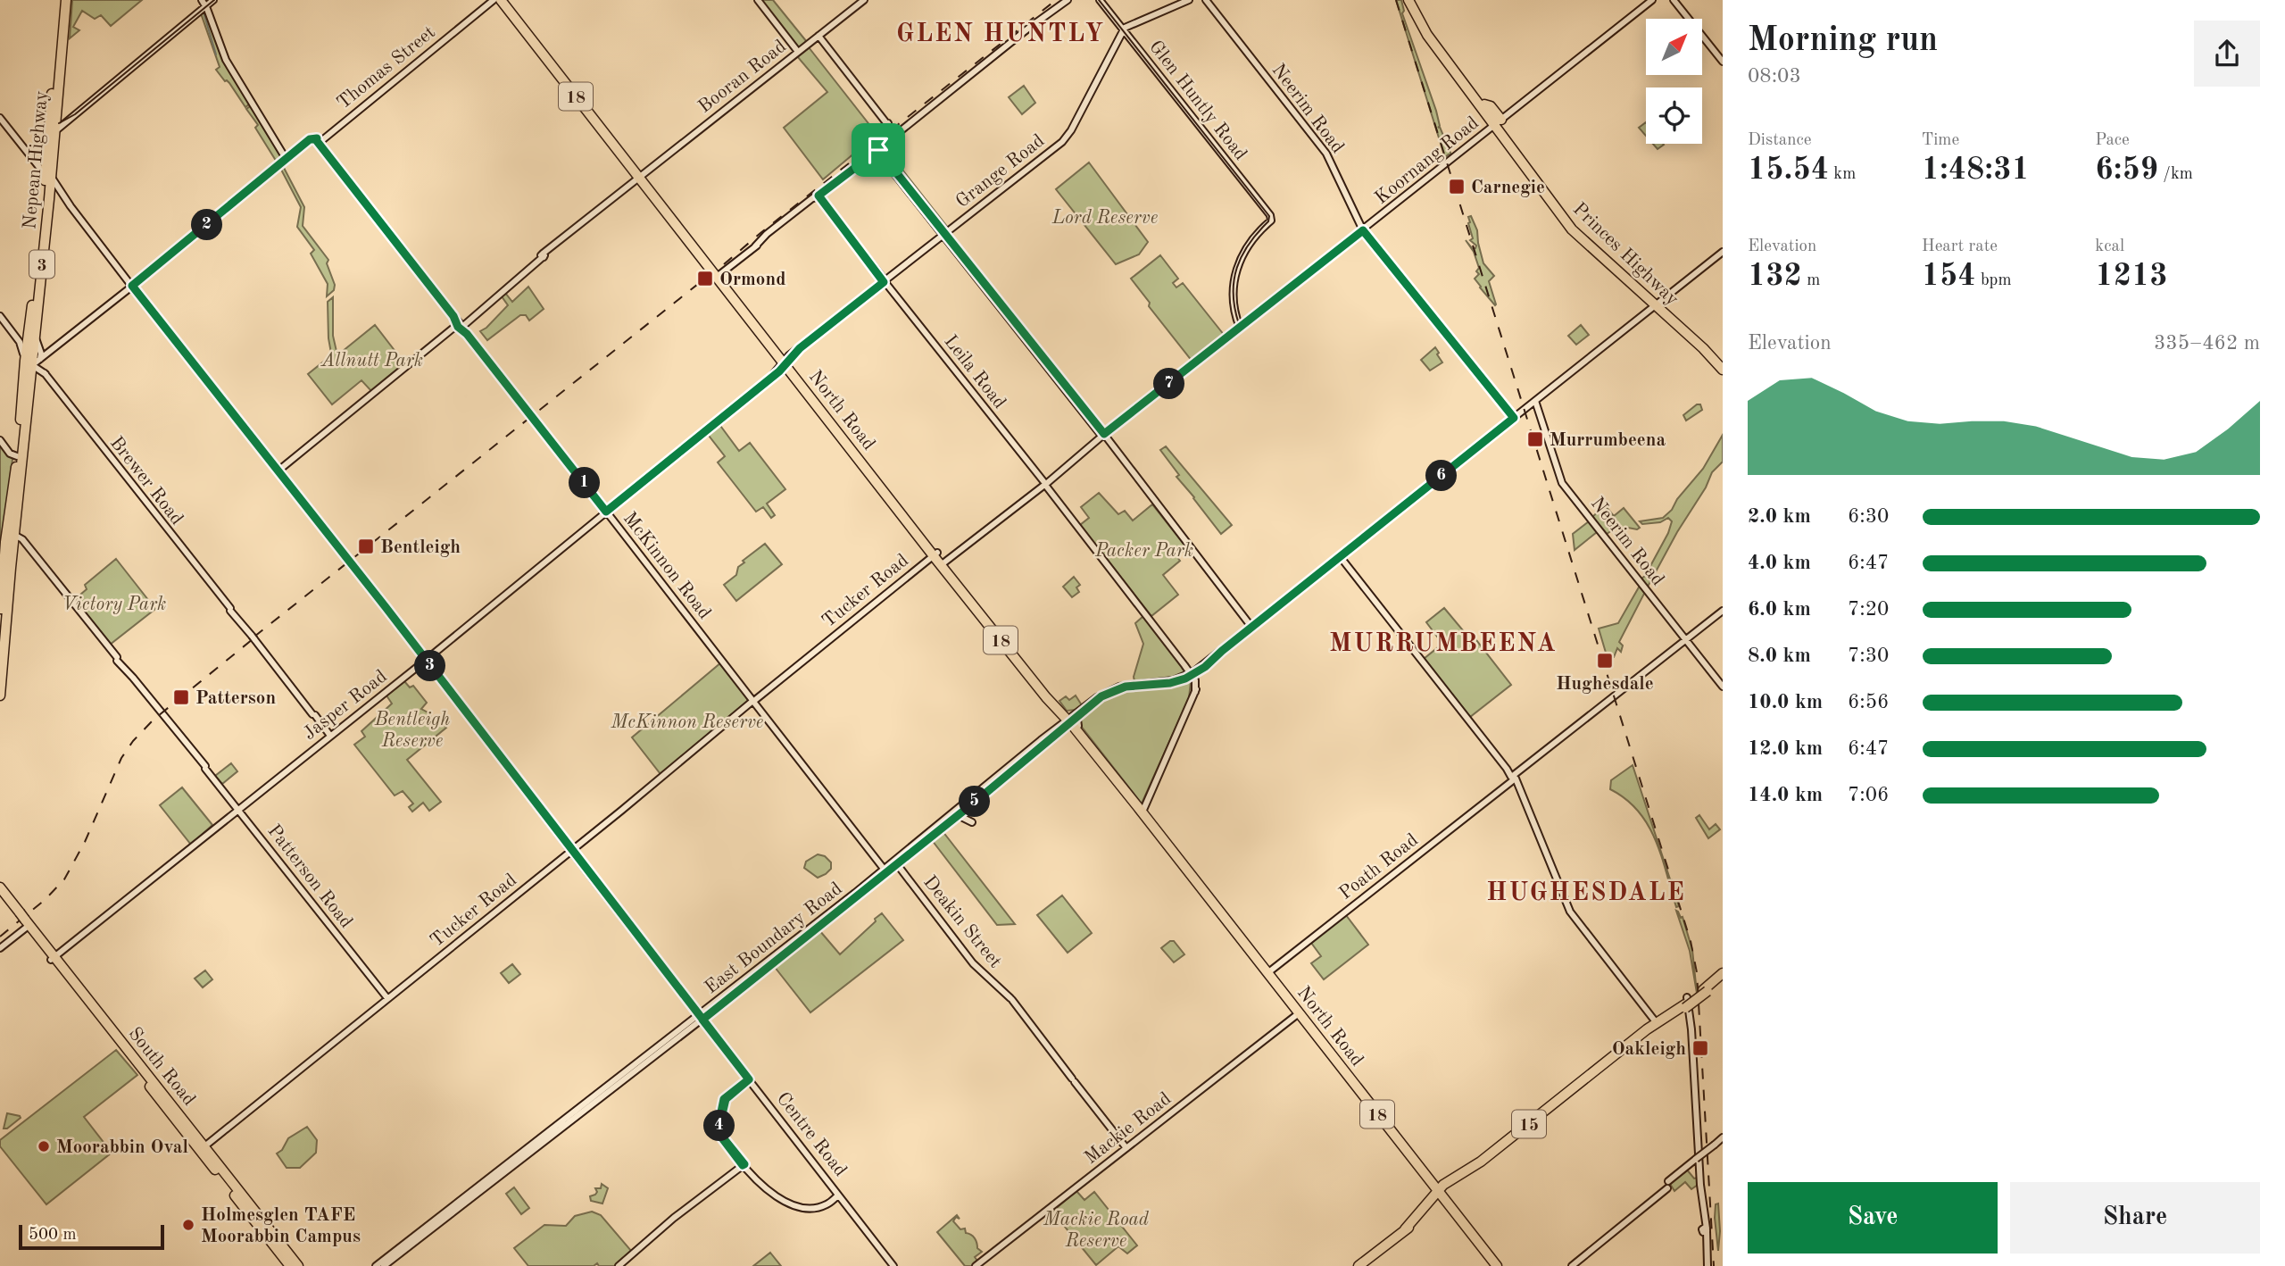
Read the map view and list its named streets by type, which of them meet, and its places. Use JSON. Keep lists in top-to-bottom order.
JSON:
{
  "streets": {
    "highway": [
      "18",
      "Nepean Highway",
      "Princes Highway",
      "3",
      "North Road",
      "South Road",
      "15"
    ],
    "street": [
      "Thomas Street",
      "Booran Road",
      "Glen Huntly Road",
      "Neerim Road",
      "Koornang Road",
      "Grange Road",
      "Leila Road",
      "Brewer Road",
      "McKinnon Road",
      "Tucker Road",
      "Jasper Road",
      "Poath Road",
      "Patterson Road",
      "Deakin Street",
      "East Boundary Road",
      "Mackie Road",
      "Centre Road"
    ]
  },
  "crossings": [
    ["Thomas Street", "Nepean Highway"],
    ["Thomas Street", "Brewer Road"],
    ["Thomas Street", "McKinnon Road"],
    ["Thomas Street", "Centre Road"],
    ["Booran Road", "North Road"],
    ["Booran Road", "McKinnon Road"],
    ["Booran Road", "Centre Road"],
    ["Glen Huntly Road", "Koornang Road"],
    ["Glen Huntly Road", "Grange Road"],
    ["Neerim Road", "Koornang Road"],
    ["Neerim Road", "Poath Road"],
    ["Nepean Highway", "Centre Road"],
    ["Koornang Road", "Princes Highway"],
    ["Koornang Road", "Leila Road"],
    ["Koornang Road", "North Road"],
    ["Grange Road", "Leila Road"],
    ["Grange Road", "North Road"],
    ["Grange Road", "Jasper Road"],
    ["North Road", "Tucker Road"],
    ["North Road", "Jasper Road"],
    ["North Road", "Poath Road"],
    ["North Road", "East Boundary Road"],
    ["North Road", "15"],
    ["North Road", "Mackie Road"],
    ["Brewer Road", "Jasper Road"],
    ["McKinnon Road", "Tucker Road"],
    ["McKinnon Road", "Jasper Road"],
    ["McKinnon Road", "East Boundary Road"],
    ["Tucker Road", "Patterson Road"],
    ["Tucker Road", "South Road"],
    ["Tucker Road", "Centre Road"],
    ["Jasper Road", "Patterson Road"],
    ["Jasper Road", "South Road"],
    ["Jasper Road", "Centre Road"],
    ["Deakin Street", "East Boundary Road"],
    ["Deakin Street", "Mackie Road"],
    ["East Boundary Road", "Centre Road"]
  ],
  "districts": ["GLEN HUNTLY", "MURRUMBEENA", "HUGHESDALE"],
  "parks": [
    "Lord Reserve",
    "Allnutt Park",
    "Packer Park",
    "Victory Park",
    "Bentleigh Reserve",
    "McKinnon Reserve",
    "Mackie Road Reserve"
  ],
  "places": {
    "transit": [
      "Carnegie",
      "Ormond",
      "Murrumbeena",
      "Bentleigh",
      "Hughesdale",
      "Patterson",
      "Oakleigh"
    ],
    "other": ["Moorabbin Oval", "Holmesglen TAFE Moorabbin Campus"]
  },
  "scale_bar": "500 m",
  "north": "top right",
  "page": {
    "heading": ["Morning run", "08:03"],
    "stats": [
      ["Distance", "15.54 km"],
      ["Time", "1:48:31"],
      ["Pace", "6:59 /km"],
      ["Elevation", "132 m"],
      ["Heart rate", "154 bpm"],
      ["kcal", "1213"]
    ],
    "pins": [
      "2",
      "7",
      "6",
      "1",
      "3",
      "5",
      "4"
    ],
    "chart": ["Elevation", "335–462 m"],
    "list": [
      {
        "name": "2.0 km",
        "note": "6:30"
      },
      {
        "name": "4.0 km",
        "note": "6:47"
      },
      {
        "name": "6.0 km",
        "note": "7:20"
      },
      {
        "name": "8.0 km",
        "note": "7:30"
      },
      {
        "name": "10.0 km",
        "note": "6:56"
      },
      {
        "name": "12.0 km",
        "note": "6:47"
      },
      {
        "name": "14.0 km",
        "note": "7:06"
      }
    ],
    "buttons": ["Save", "Share"],
    "scale": "500 m"
  }
}
